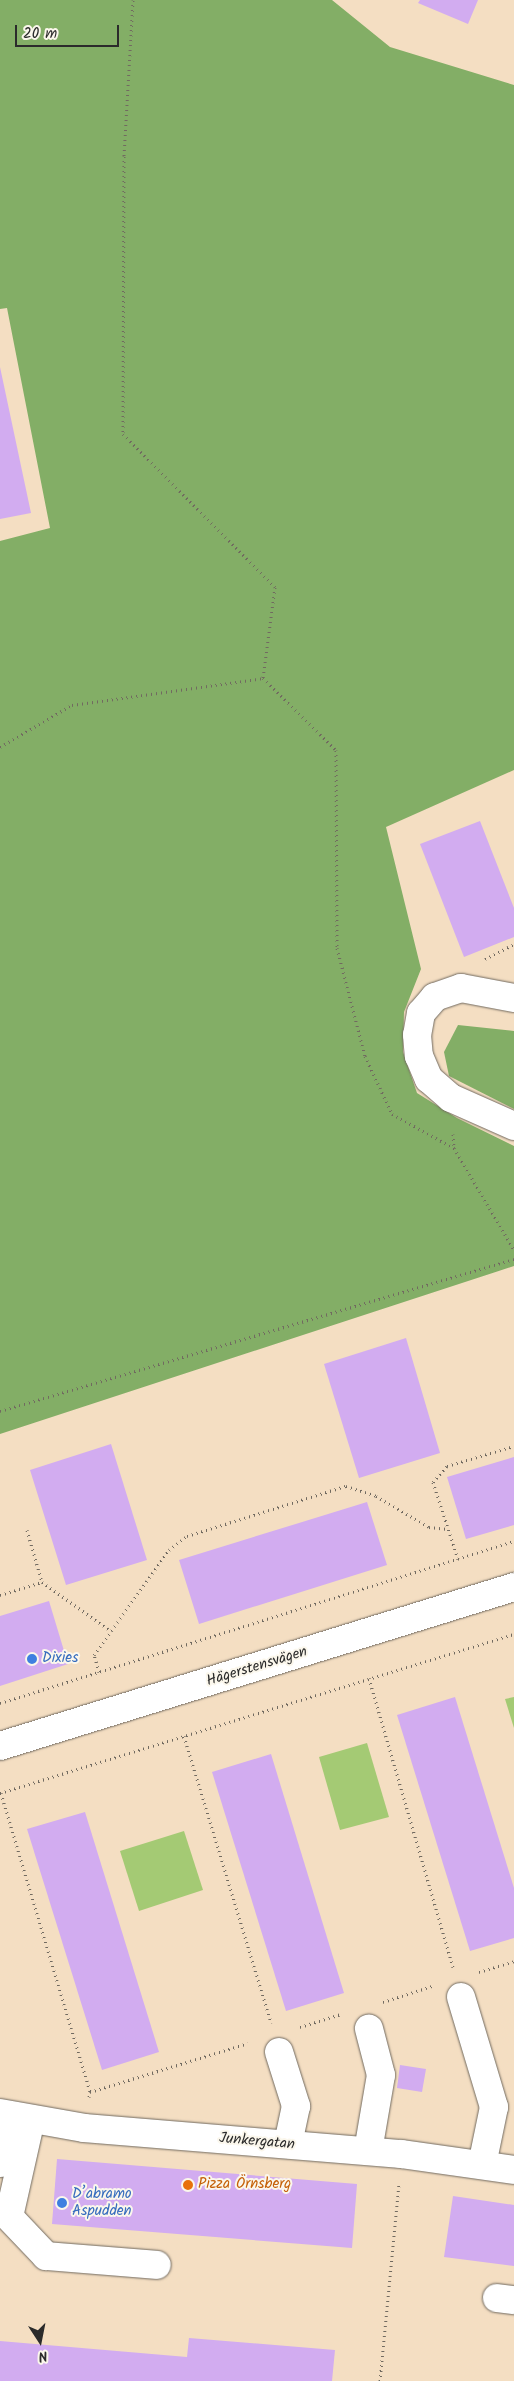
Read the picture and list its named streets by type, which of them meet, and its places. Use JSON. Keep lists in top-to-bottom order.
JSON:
{
  "streets": {
    "street": ["Hägerstensvägen", "Junkergatan"]
  },
  "places": ["Dixies", "Pizza Örnsberg", "D’abramo Aspudden"],
  "scale_bar": "20 m",
  "north": "bottom"
}
